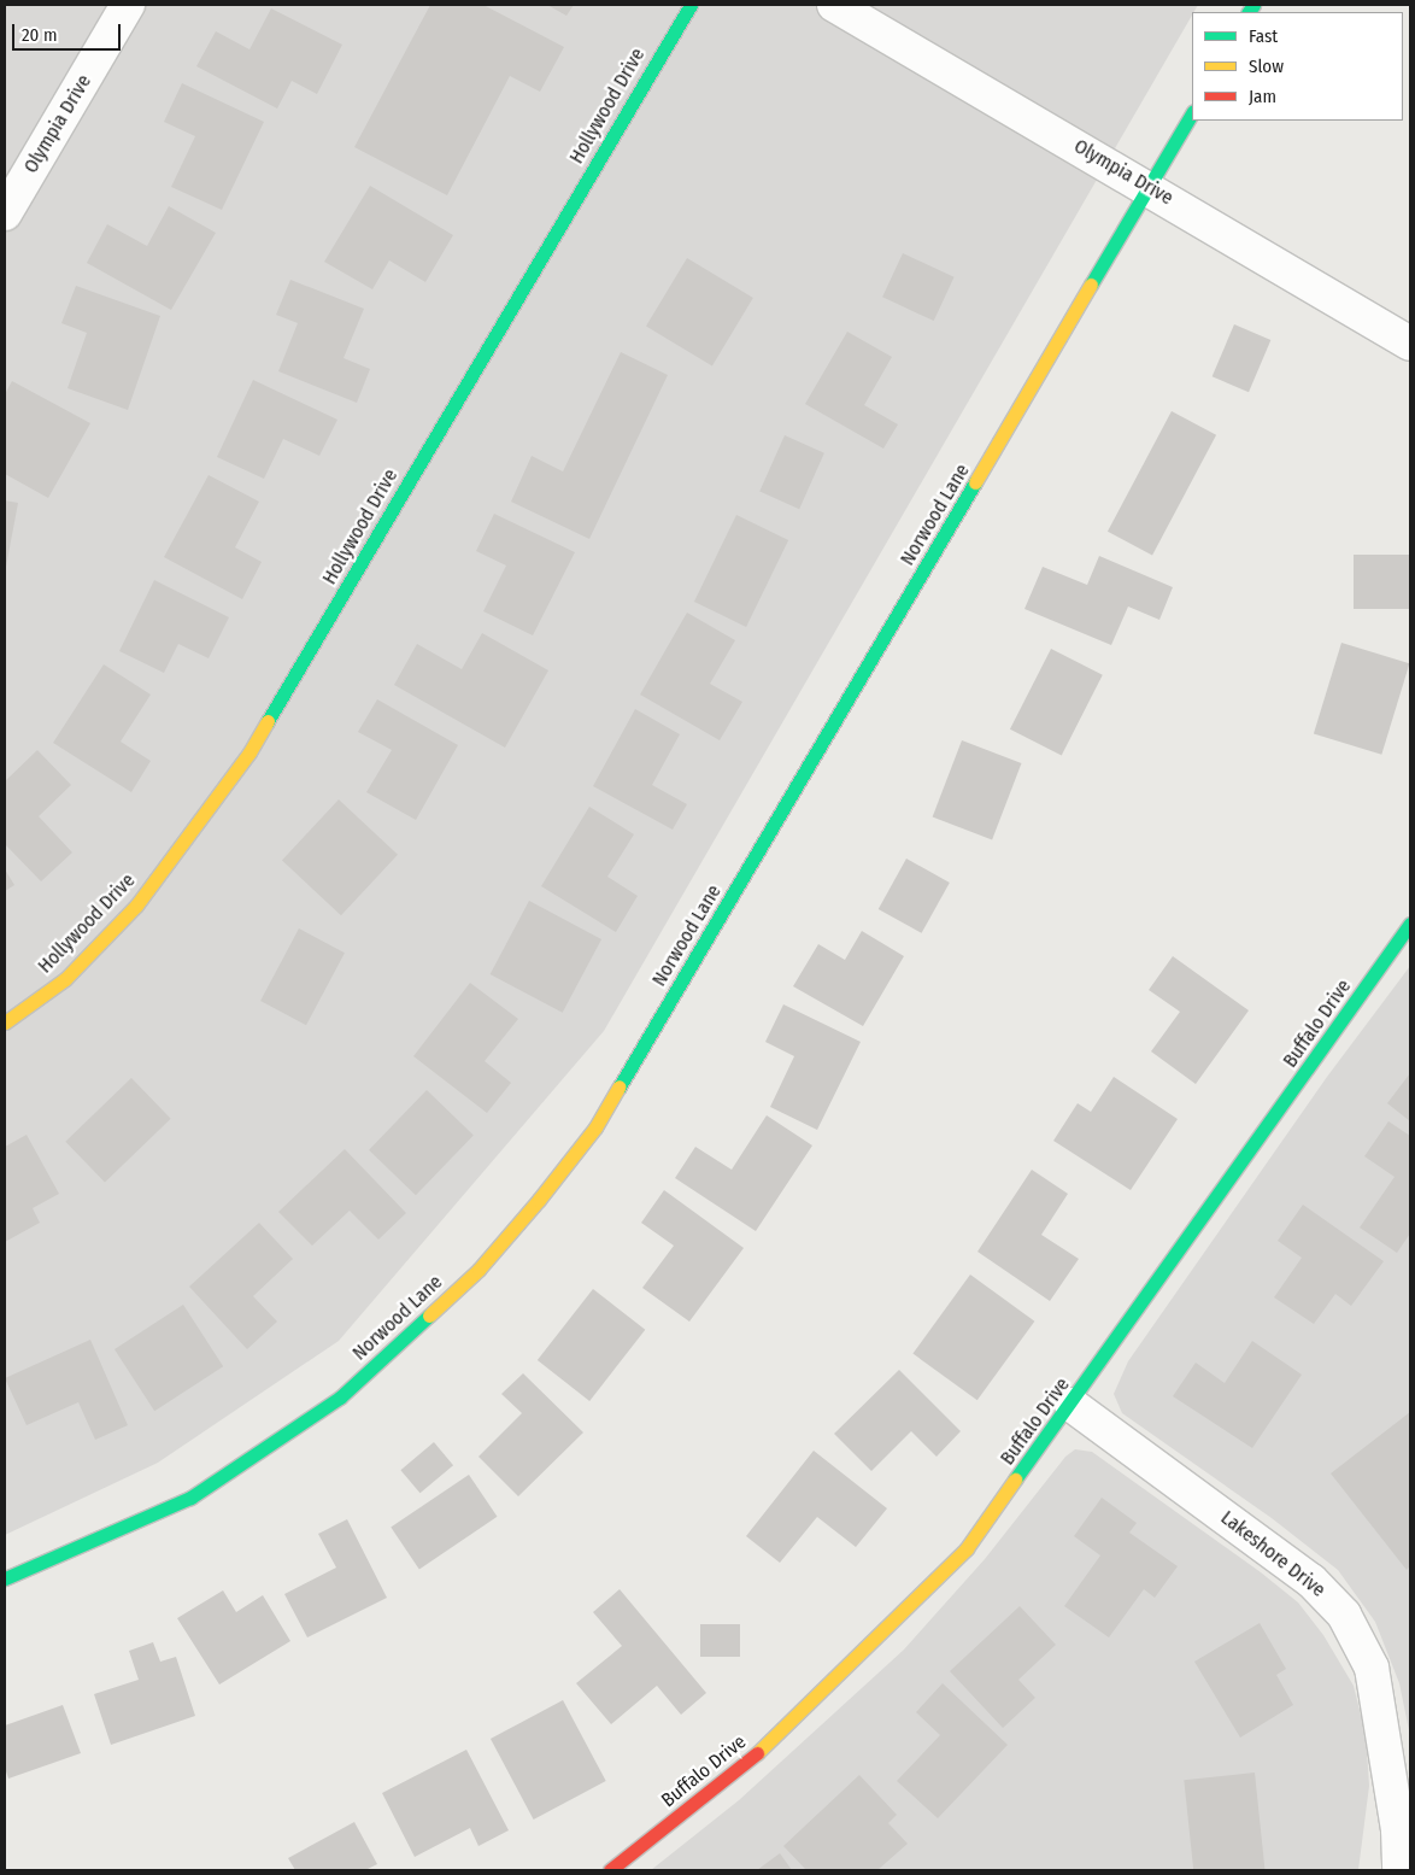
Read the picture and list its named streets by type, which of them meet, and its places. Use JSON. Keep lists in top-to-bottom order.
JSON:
{
  "streets": {
    "street": [
      "Hollywood Drive",
      "Olympia Drive",
      "Norwood Lane",
      "Buffalo Drive",
      "Lakeshore Drive"
    ]
  },
  "crossings": [
    ["Olympia Drive", "Norwood Lane"],
    ["Buffalo Drive", "Lakeshore Drive"]
  ],
  "legend": ["Fast", "Slow", "Jam"],
  "scale_bar": "20 m"
}
